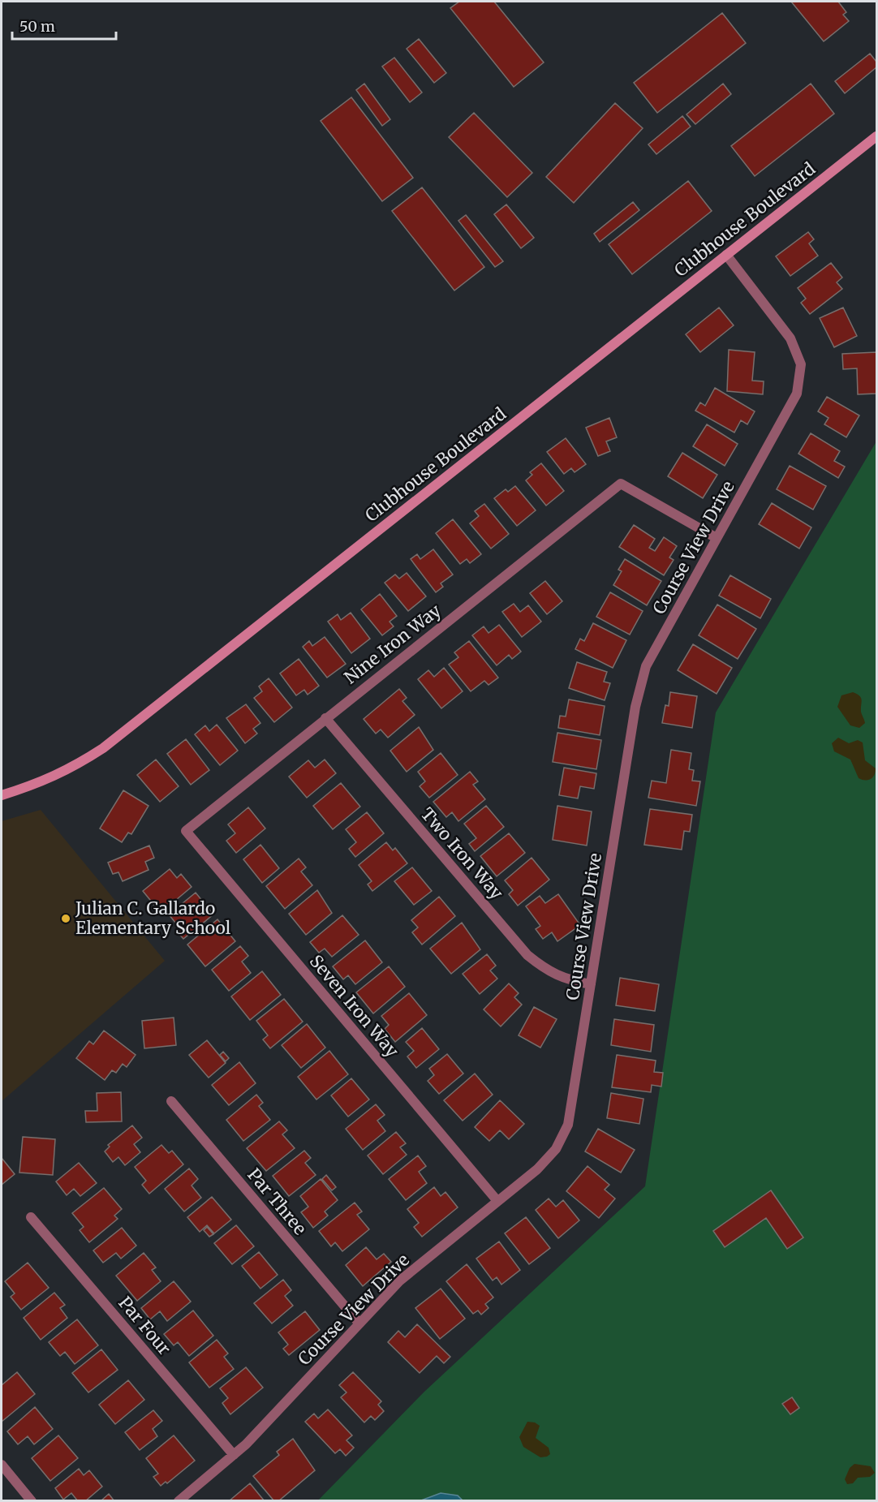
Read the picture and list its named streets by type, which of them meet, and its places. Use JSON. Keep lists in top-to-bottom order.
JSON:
{
  "streets": {
    "street": [
      "Clubhouse Boulevard",
      "Course View Drive",
      "Nine Iron Way",
      "Two Iron Way",
      "Seven Iron Way",
      "Par Three",
      "Par Four"
    ]
  },
  "crossings": [
    ["Clubhouse Boulevard", "Course View Drive"],
    ["Course View Drive", "Nine Iron Way"],
    ["Course View Drive", "Two Iron Way"],
    ["Course View Drive", "Seven Iron Way"],
    ["Course View Drive", "Par Three"],
    ["Course View Drive", "Par Four"],
    ["Nine Iron Way", "Two Iron Way"],
    ["Nine Iron Way", "Seven Iron Way"]
  ],
  "places": ["Julian C. Gallardo Elementary School"],
  "scale_bar": "50 m"
}
